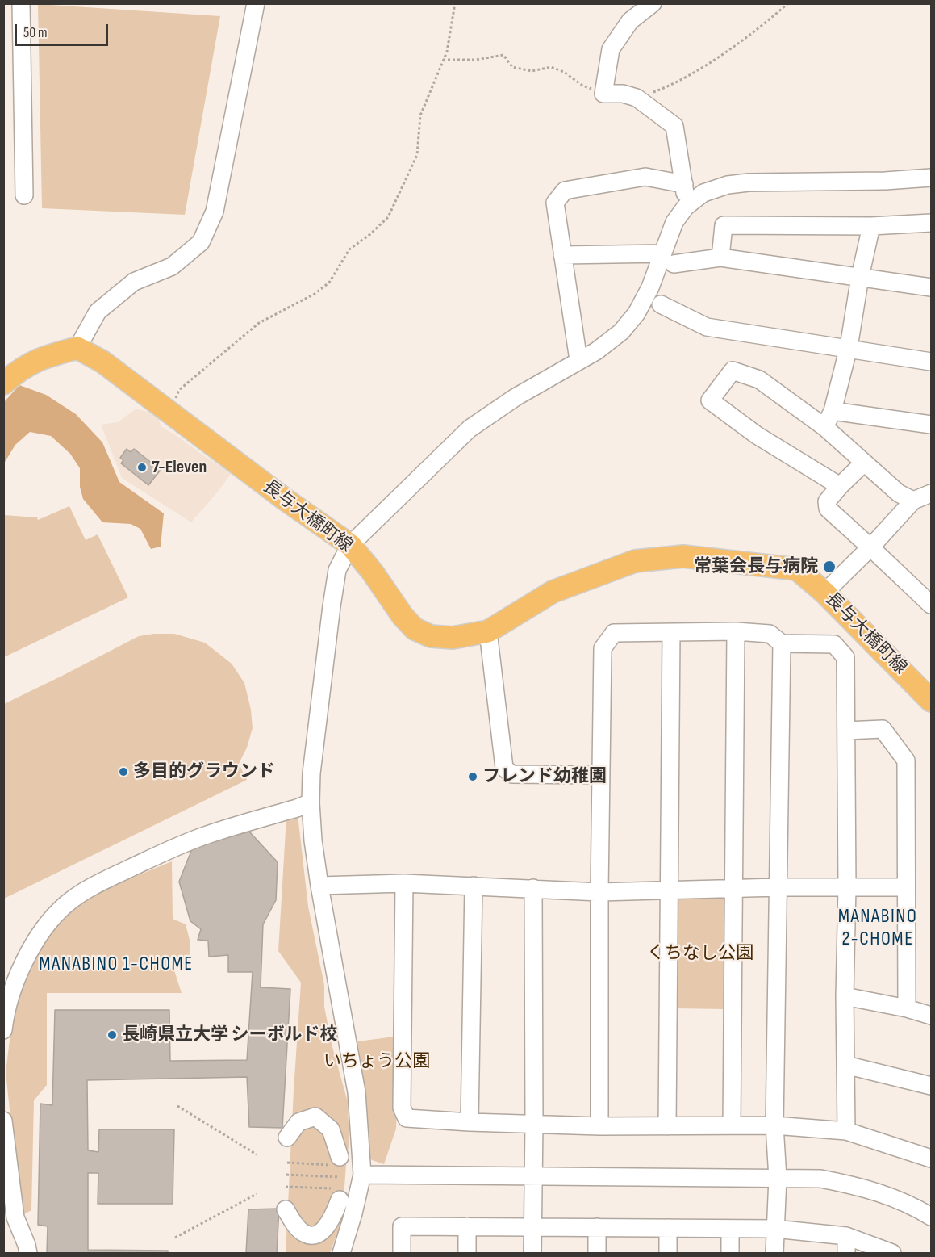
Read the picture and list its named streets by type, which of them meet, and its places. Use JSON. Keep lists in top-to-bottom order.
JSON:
{
  "streets": {
    "main road": ["長与大橋町線"]
  },
  "districts": ["MANABINO 2-CHOME", "MANABINO 1-CHOME"],
  "parks": ["くちなし公園", "いちょう公園"],
  "places": [
    "7-Eleven",
    "常葉会長与病院",
    "多目的グラウンド",
    "フレンド幼稚園",
    "長崎県立大学 シーボルド校"
  ],
  "scale_bar": "50 m"
}
